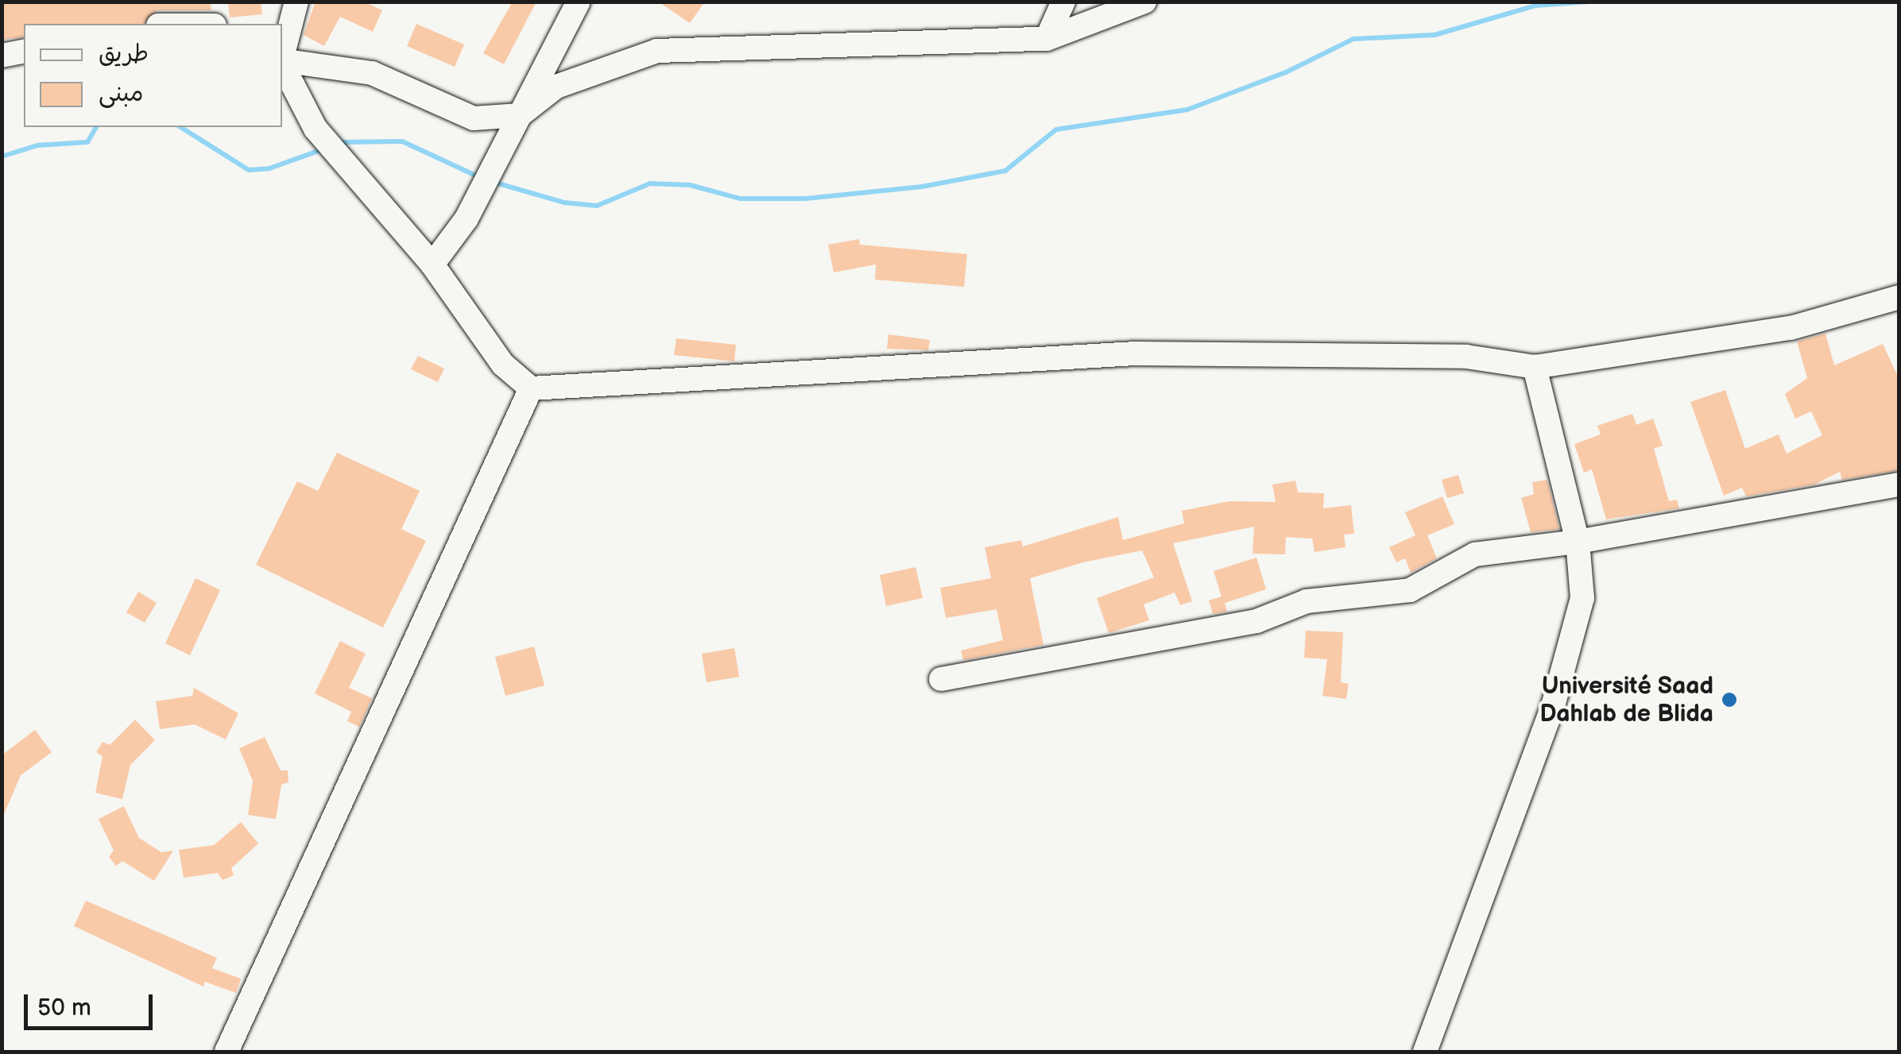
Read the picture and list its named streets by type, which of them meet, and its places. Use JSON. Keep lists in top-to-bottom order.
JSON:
{
  "places": ["Université Saad Dahlab de Blida"],
  "legend": ["طريق", "مبنى"],
  "scale_bar": "50 m"
}
